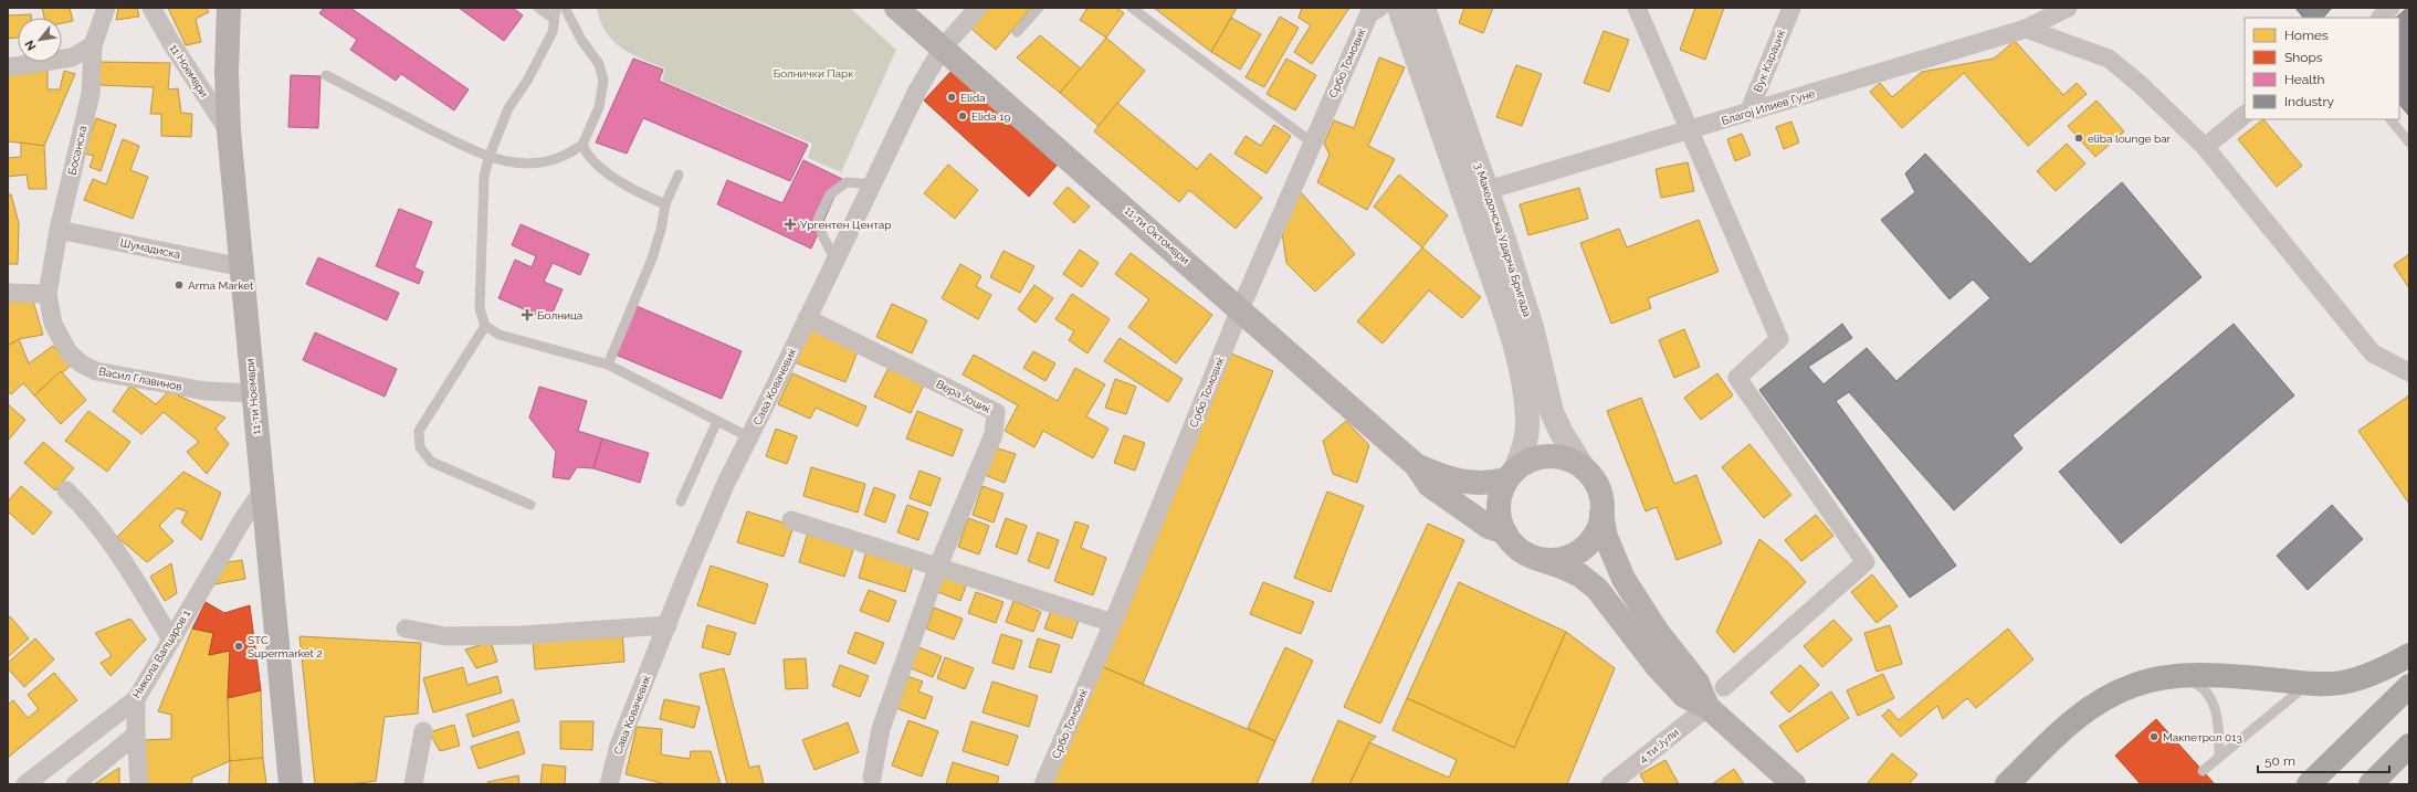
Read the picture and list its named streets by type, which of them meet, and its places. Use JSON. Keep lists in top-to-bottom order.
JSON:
{
  "streets": {
    "main road": ["11-ти Октомври", "11-ти Ноември"],
    "street": [
      "Вук Караџиќ",
      "Србо Томовиќ",
      "11 Ноември",
      "Благој Илиев Гуне",
      "Босанска",
      "3 Македонска Ударна Бригада",
      "Шумадиска",
      "Васил Главинов",
      "Сава Ковачевиќ",
      "Вера Јоциќ",
      "Никола Вапцаров 1",
      "4 ти Јули"
    ]
  },
  "crossings": [
    ["Вук Караџиќ", "Благој Илиев Гуне"],
    ["Србо Томовиќ", "11-ти Октомври"],
    ["11 Ноември", "11-ти Ноември"],
    ["Благој Илиев Гуне", "3 Македонска Ударна Бригада"],
    ["Босанска", "Шумадиска"],
    ["Босанска", "Васил Главинов"],
    ["11-ти Октомври", "Сава Ковачевиќ"],
    ["Шумадиска", "11-ти Ноември"],
    ["Васил Главинов", "11-ти Ноември"],
    ["Сава Ковачевиќ", "Вера Јоциќ"],
    ["11-ти Ноември", "Никола Вапцаров 1"]
  ],
  "parks": ["Болнички Парк"],
  "places": {
    "other": [
      "Elida",
      "Elida 19",
      "eliba lounge bar",
      "Arma Market",
      "STC Supermarket 2",
      "Макпетрол 013"
    ],
    "health": ["Ургентен Центар", "Болница"]
  },
  "legend": [
    "Homes",
    "Shops",
    "Health",
    "Industry"
  ],
  "scale_bar": "50 m",
  "north": "bottom left"
}
